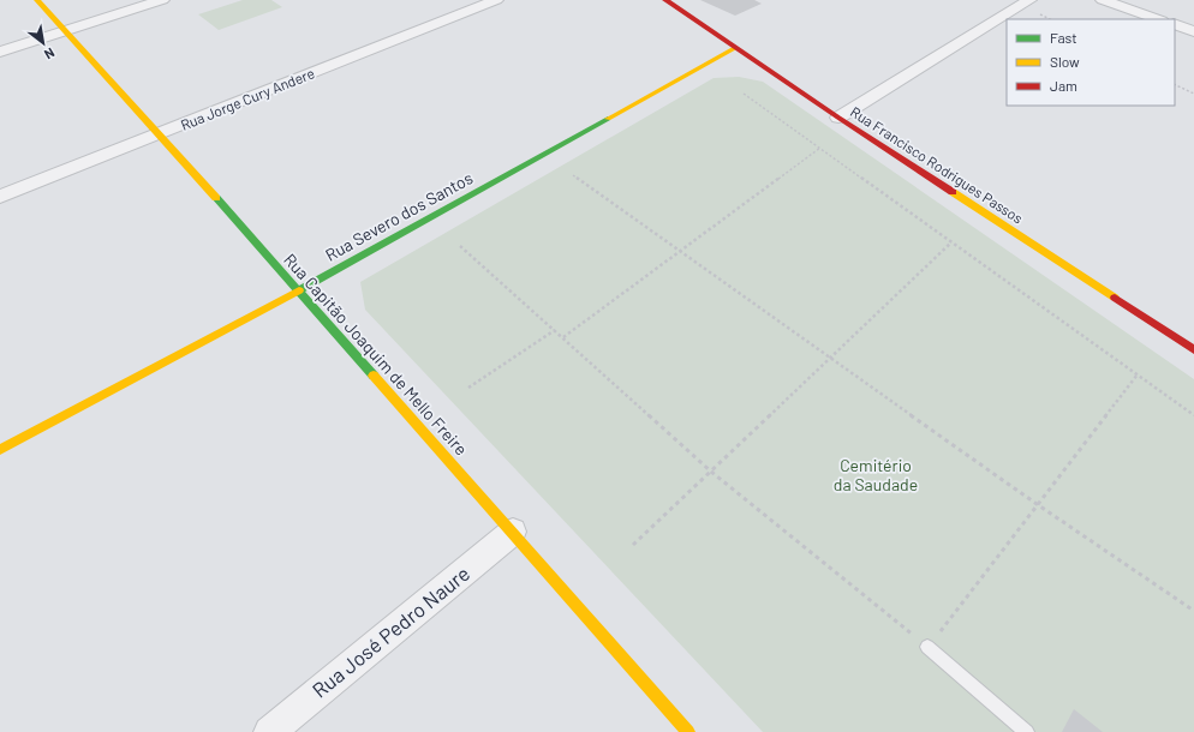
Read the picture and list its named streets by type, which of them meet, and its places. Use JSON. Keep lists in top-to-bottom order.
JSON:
{
  "streets": {
    "street": [
      "Rua Jorge Cury Andere",
      "Rua Francisco Rodrigues Passos",
      "Rua Severo dos Santos",
      "Rua Capitão Joaquim de Mello Freire",
      "Rua José Pedro Naure"
    ]
  },
  "crossings": [
    ["Rua Jorge Cury Andere", "Rua Capitão Joaquim de Mello Freire"],
    ["Rua Francisco Rodrigues Passos", "Rua Severo dos Santos"],
    ["Rua Severo dos Santos", "Rua Capitão Joaquim de Mello Freire"],
    ["Rua Capitão Joaquim de Mello Freire", "Rua José Pedro Naure"]
  ],
  "parks": ["Cemitério da Saudade"],
  "legend": ["Fast", "Slow", "Jam"],
  "north": "bottom right"
}
